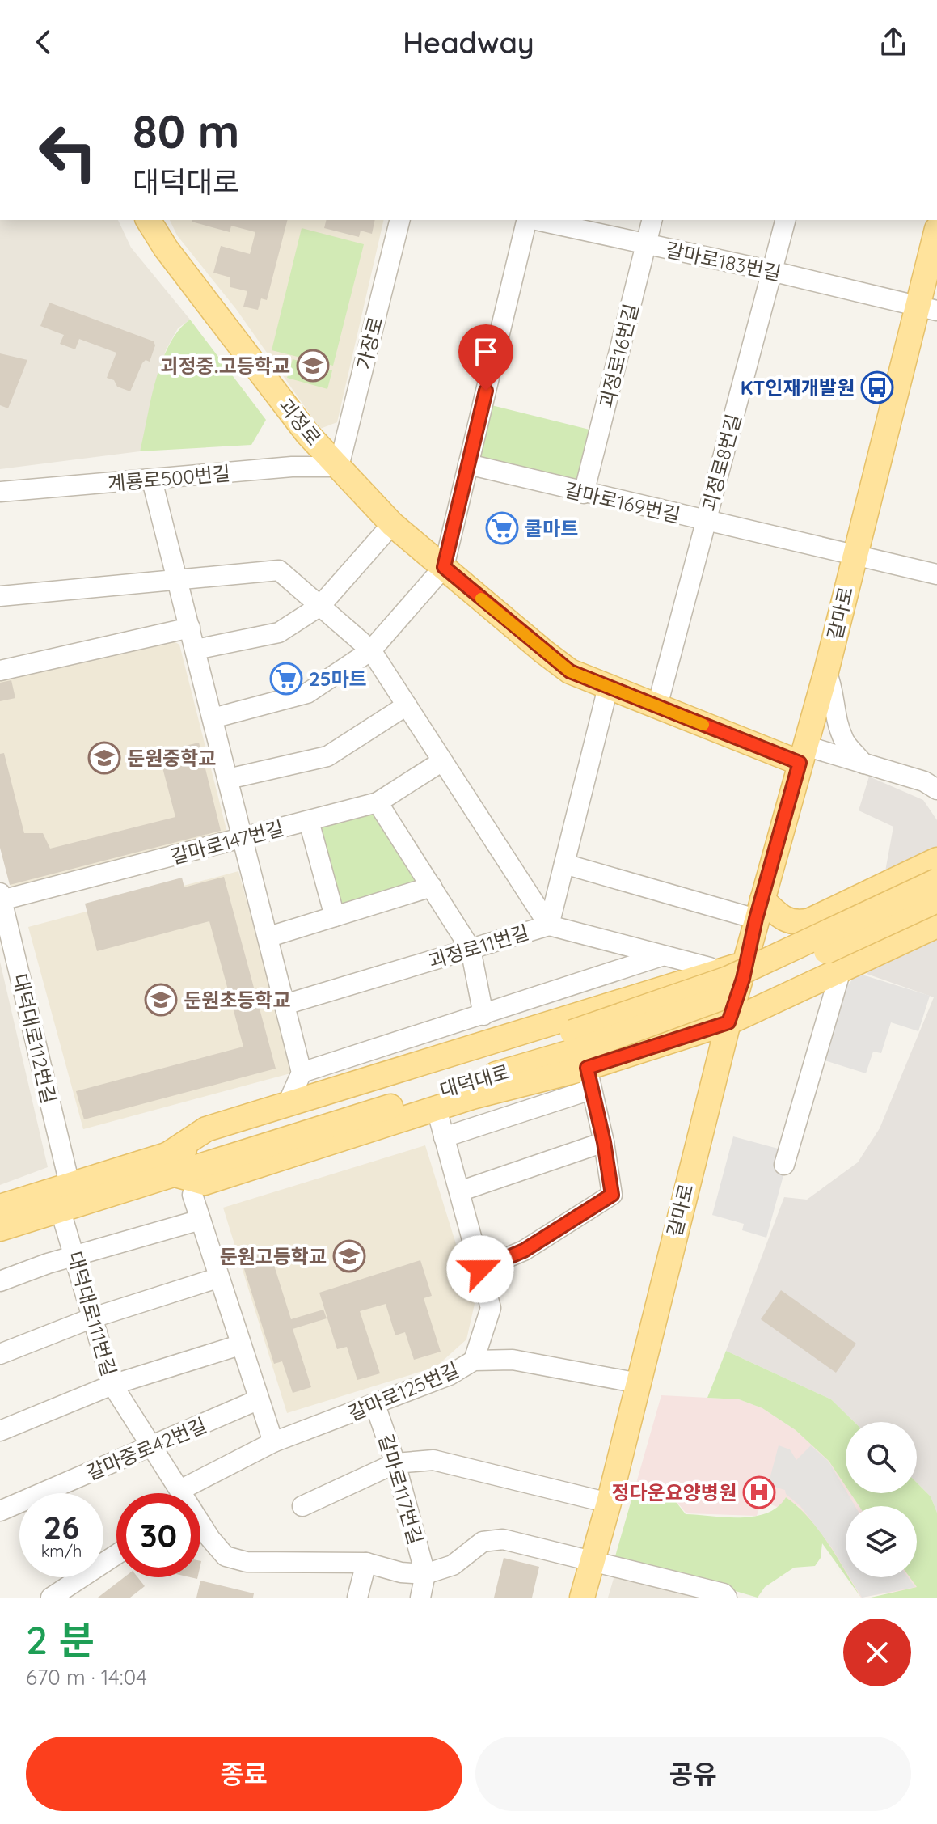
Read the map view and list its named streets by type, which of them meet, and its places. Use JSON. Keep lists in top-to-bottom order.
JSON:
{
  "streets": {
    "main road": ["괴정로", "갈마로", "대덕대로"],
    "street": [
      "갈마로183번길",
      "가장로",
      "괴정로16번길",
      "괴정로8번길",
      "계룡로500번길",
      "갈마로169번길",
      "갈마로147번길",
      "괴정로11번길",
      "대덕대로112번길",
      "대덕대로111번길",
      "갈마로125번길",
      "갈마중로42번길",
      "갈마로117번길"
    ]
  },
  "crossings": [
    ["갈마로183번길", "괴정로16번길"],
    ["갈마로183번길", "괴정로8번길"],
    ["갈마로183번길", "갈마로"],
    ["가장로", "괴정로"],
    ["가장로", "계룡로500번길"],
    ["괴정로16번길", "갈마로169번길"],
    ["괴정로", "괴정로8번길"],
    ["괴정로", "계룡로500번길"],
    ["괴정로", "갈마로"],
    ["괴정로", "괴정로11번길"],
    ["괴정로8번길", "갈마로169번길"],
    ["갈마로169번길", "갈마로"],
    ["갈마로", "갈마로125번길"],
    ["갈마로147번길", "대덕대로112번길"],
    ["대덕대로112번길", "대덕대로"],
    ["대덕대로", "대덕대로111번길"],
    ["대덕대로", "갈마로125번길"],
    ["대덕대로111번길", "갈마중로42번길"],
    ["대덕대로111번길", "갈마로117번길"],
    ["갈마로125번길", "갈마로117번길"]
  ],
  "places": {
    "school or university": [
      "괴정중.고등학교",
      "둔원중학교",
      "둔원초등학교",
      "둔원고등학교"
    ],
    "bus stop": ["KT인재개발원"],
    "supermarket": ["쿨마트", "25마트"],
    "hospital": ["정다운요양병원"]
  },
  "page": {
    "header": "Headway",
    "turn": ["80 m", "대덕대로"],
    "speed": "26 km/h",
    "limit": "30",
    "heading": ["2 분", "670 m · 14:04"],
    "buttons": ["종료", "공유"]
  }
}
